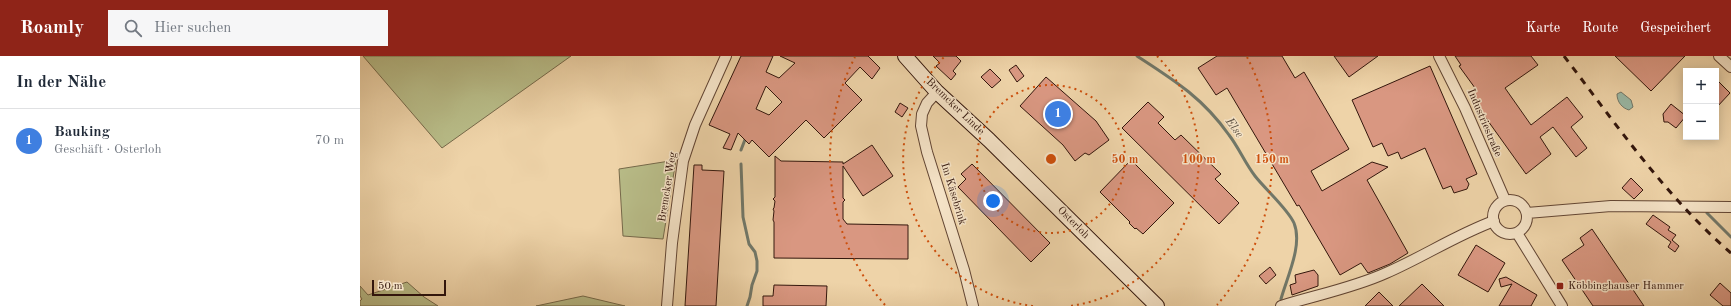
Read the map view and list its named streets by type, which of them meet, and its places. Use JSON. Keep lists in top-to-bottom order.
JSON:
{
  "streets": {
    "main road": ["Bremcker Linde", "Osterloh"],
    "street": ["Industriestraße", "Bremcker Weg", "Im Käsebrink"]
  },
  "crossings": [
    ["Bremcker Linde", "Im Käsebrink"],
    ["Bremcker Linde", "Osterloh"]
  ],
  "water": ["Else"],
  "places": {
    "transit": ["Köbbinghauser Hammer"]
  },
  "scale_bar": "50 m",
  "page": {
    "header": "Roamly",
    "search": "Hier suchen",
    "nav": ["Karte", "Route", "Gespeichert"],
    "heading": "In der Nähe",
    "map_buttons": ["+", "−"],
    "pins": "1",
    "list": [
      {
        "mark": "1",
        "name": "Bauking",
        "note": "Geschäft · Osterloh",
        "value": "70 m"
      }
    ],
    "scale": "50 m"
  },
  "rings": ["50 m", "100 m", "150 m"]
}
